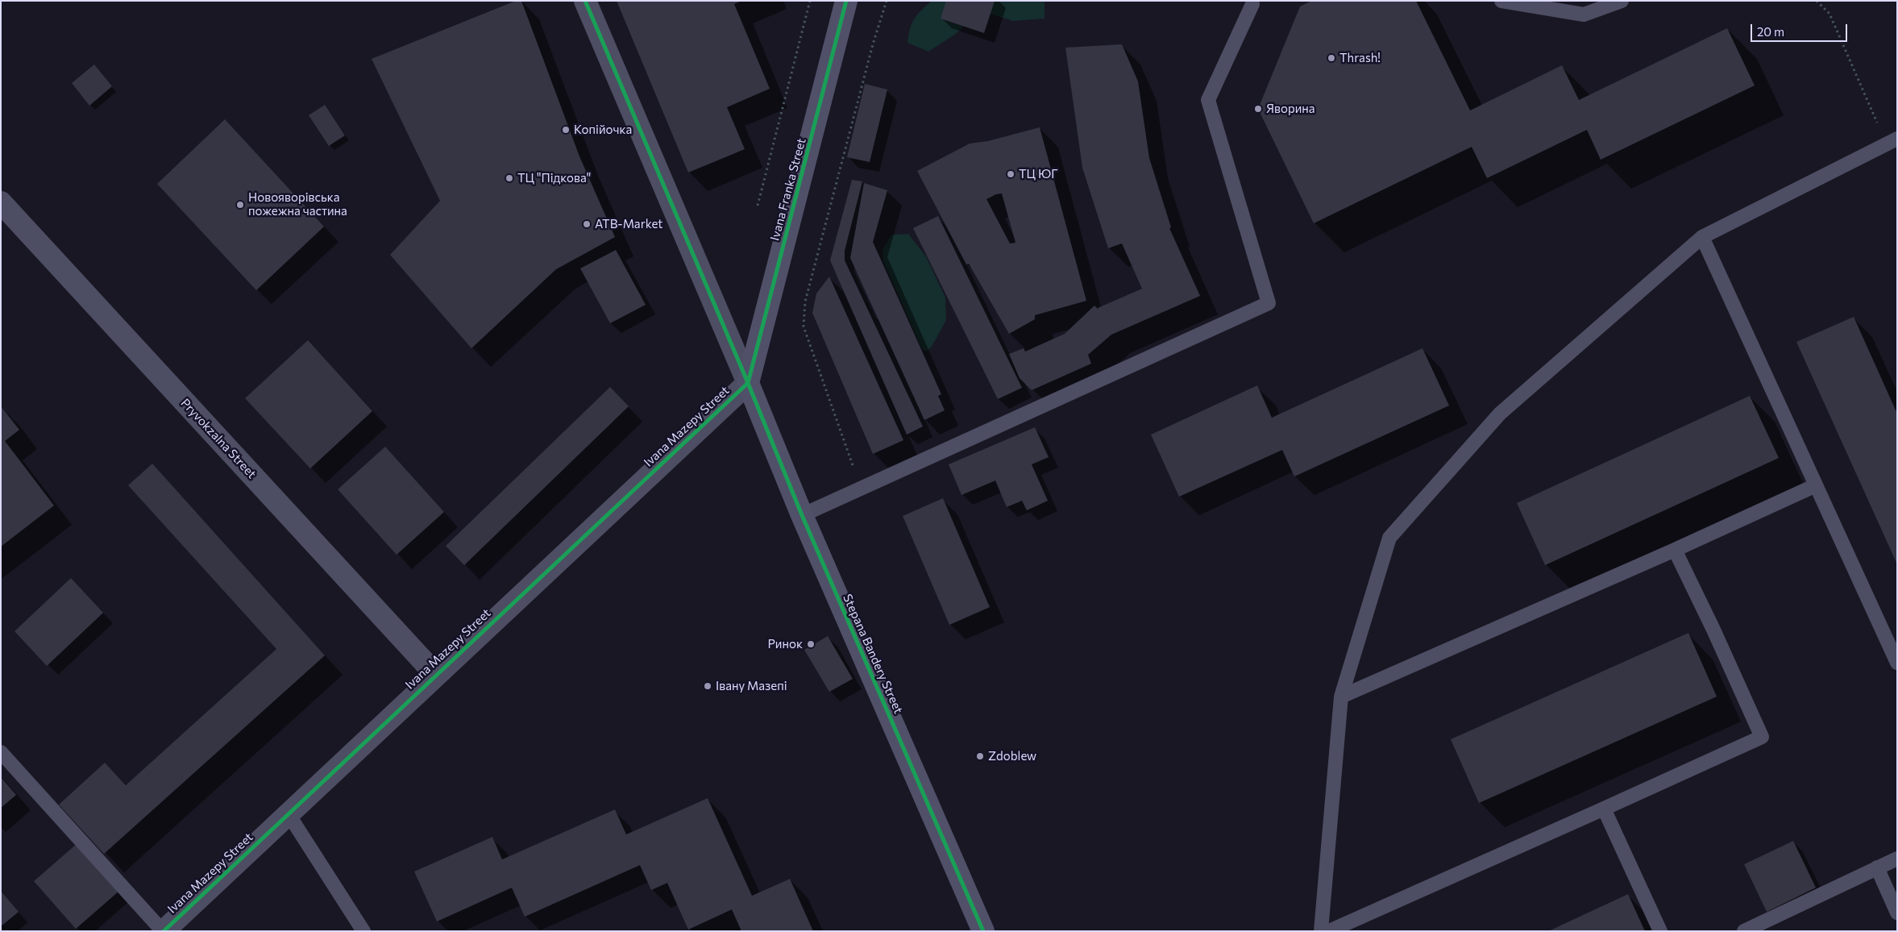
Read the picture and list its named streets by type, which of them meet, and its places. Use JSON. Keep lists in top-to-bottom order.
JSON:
{
  "streets": {
    "street": [
      "Ivana Franka Street",
      "Ivana Mazepy Street",
      "Pryvokzalna Street",
      "Stepana Bandery Street"
    ]
  },
  "crossings": [
    ["Ivana Franka Street", "Ivana Mazepy Street"],
    ["Ivana Franka Street", "Stepana Bandery Street"],
    ["Ivana Mazepy Street", "Pryvokzalna Street"],
    ["Ivana Mazepy Street", "Stepana Bandery Street"]
  ],
  "places": [
    "Thrash!",
    "Яворина",
    "Копійочка",
    "ТЦ ЮГ",
    "ТЦ \"Підкова\"",
    "Новояворівська пожежна частина",
    "ATB-Market",
    "Ринок",
    "Івану Мазепі",
    "Zdoblew"
  ],
  "scale_bar": "20 m"
}
